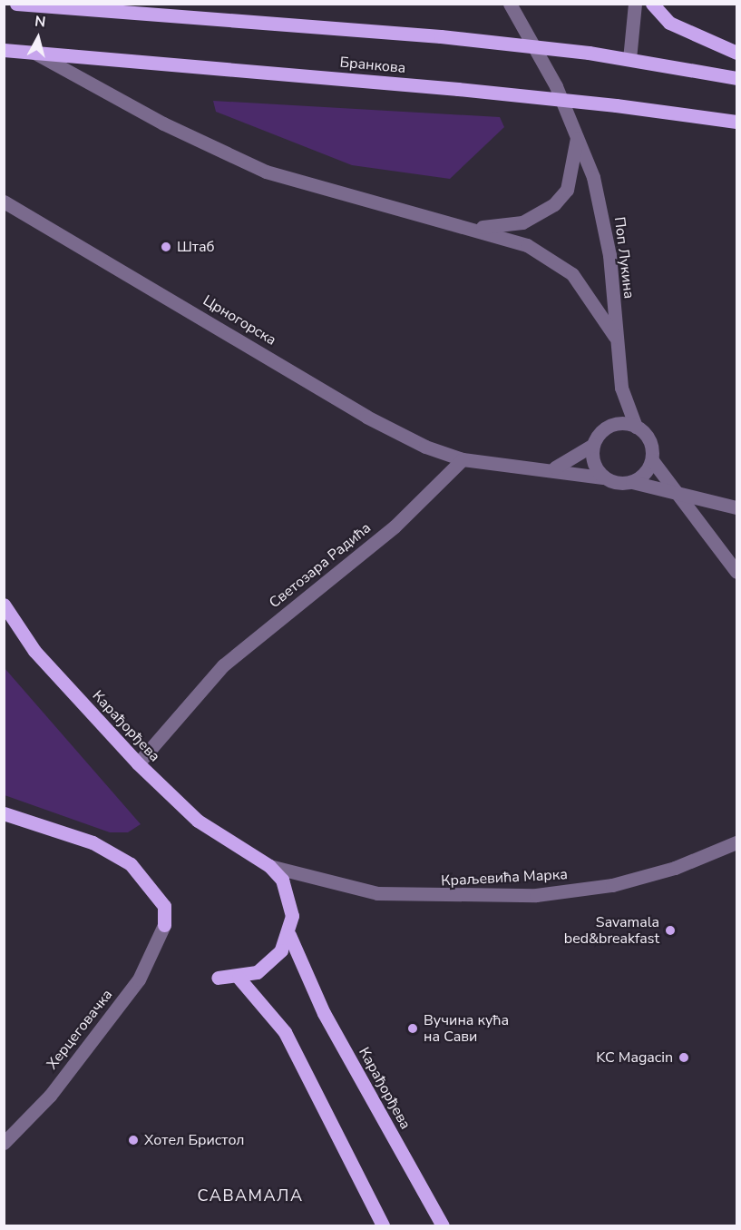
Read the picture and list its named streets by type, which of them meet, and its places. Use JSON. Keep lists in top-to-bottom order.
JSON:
{
  "streets": {
    "main road": ["Бранкова", "Карађорђева"],
    "street": [
      "Поп Лукина",
      "Црногорска",
      "Светозара Радића",
      "Краљевића Марка",
      "Херцеговачка"
    ]
  },
  "crossings": [
    ["Црногорска", "Светозара Радића"],
    ["Светозара Радића", "Карађорђева"],
    ["Карађорђева", "Краљевића Марка"]
  ],
  "districts": ["САВАМАЛА"],
  "places": [
    "Штаб",
    "Savamala bed&breakfast",
    "Вучина кућа на Сави",
    "KC Magacin",
    "Хотел Бристол"
  ],
  "north": "top"
}
